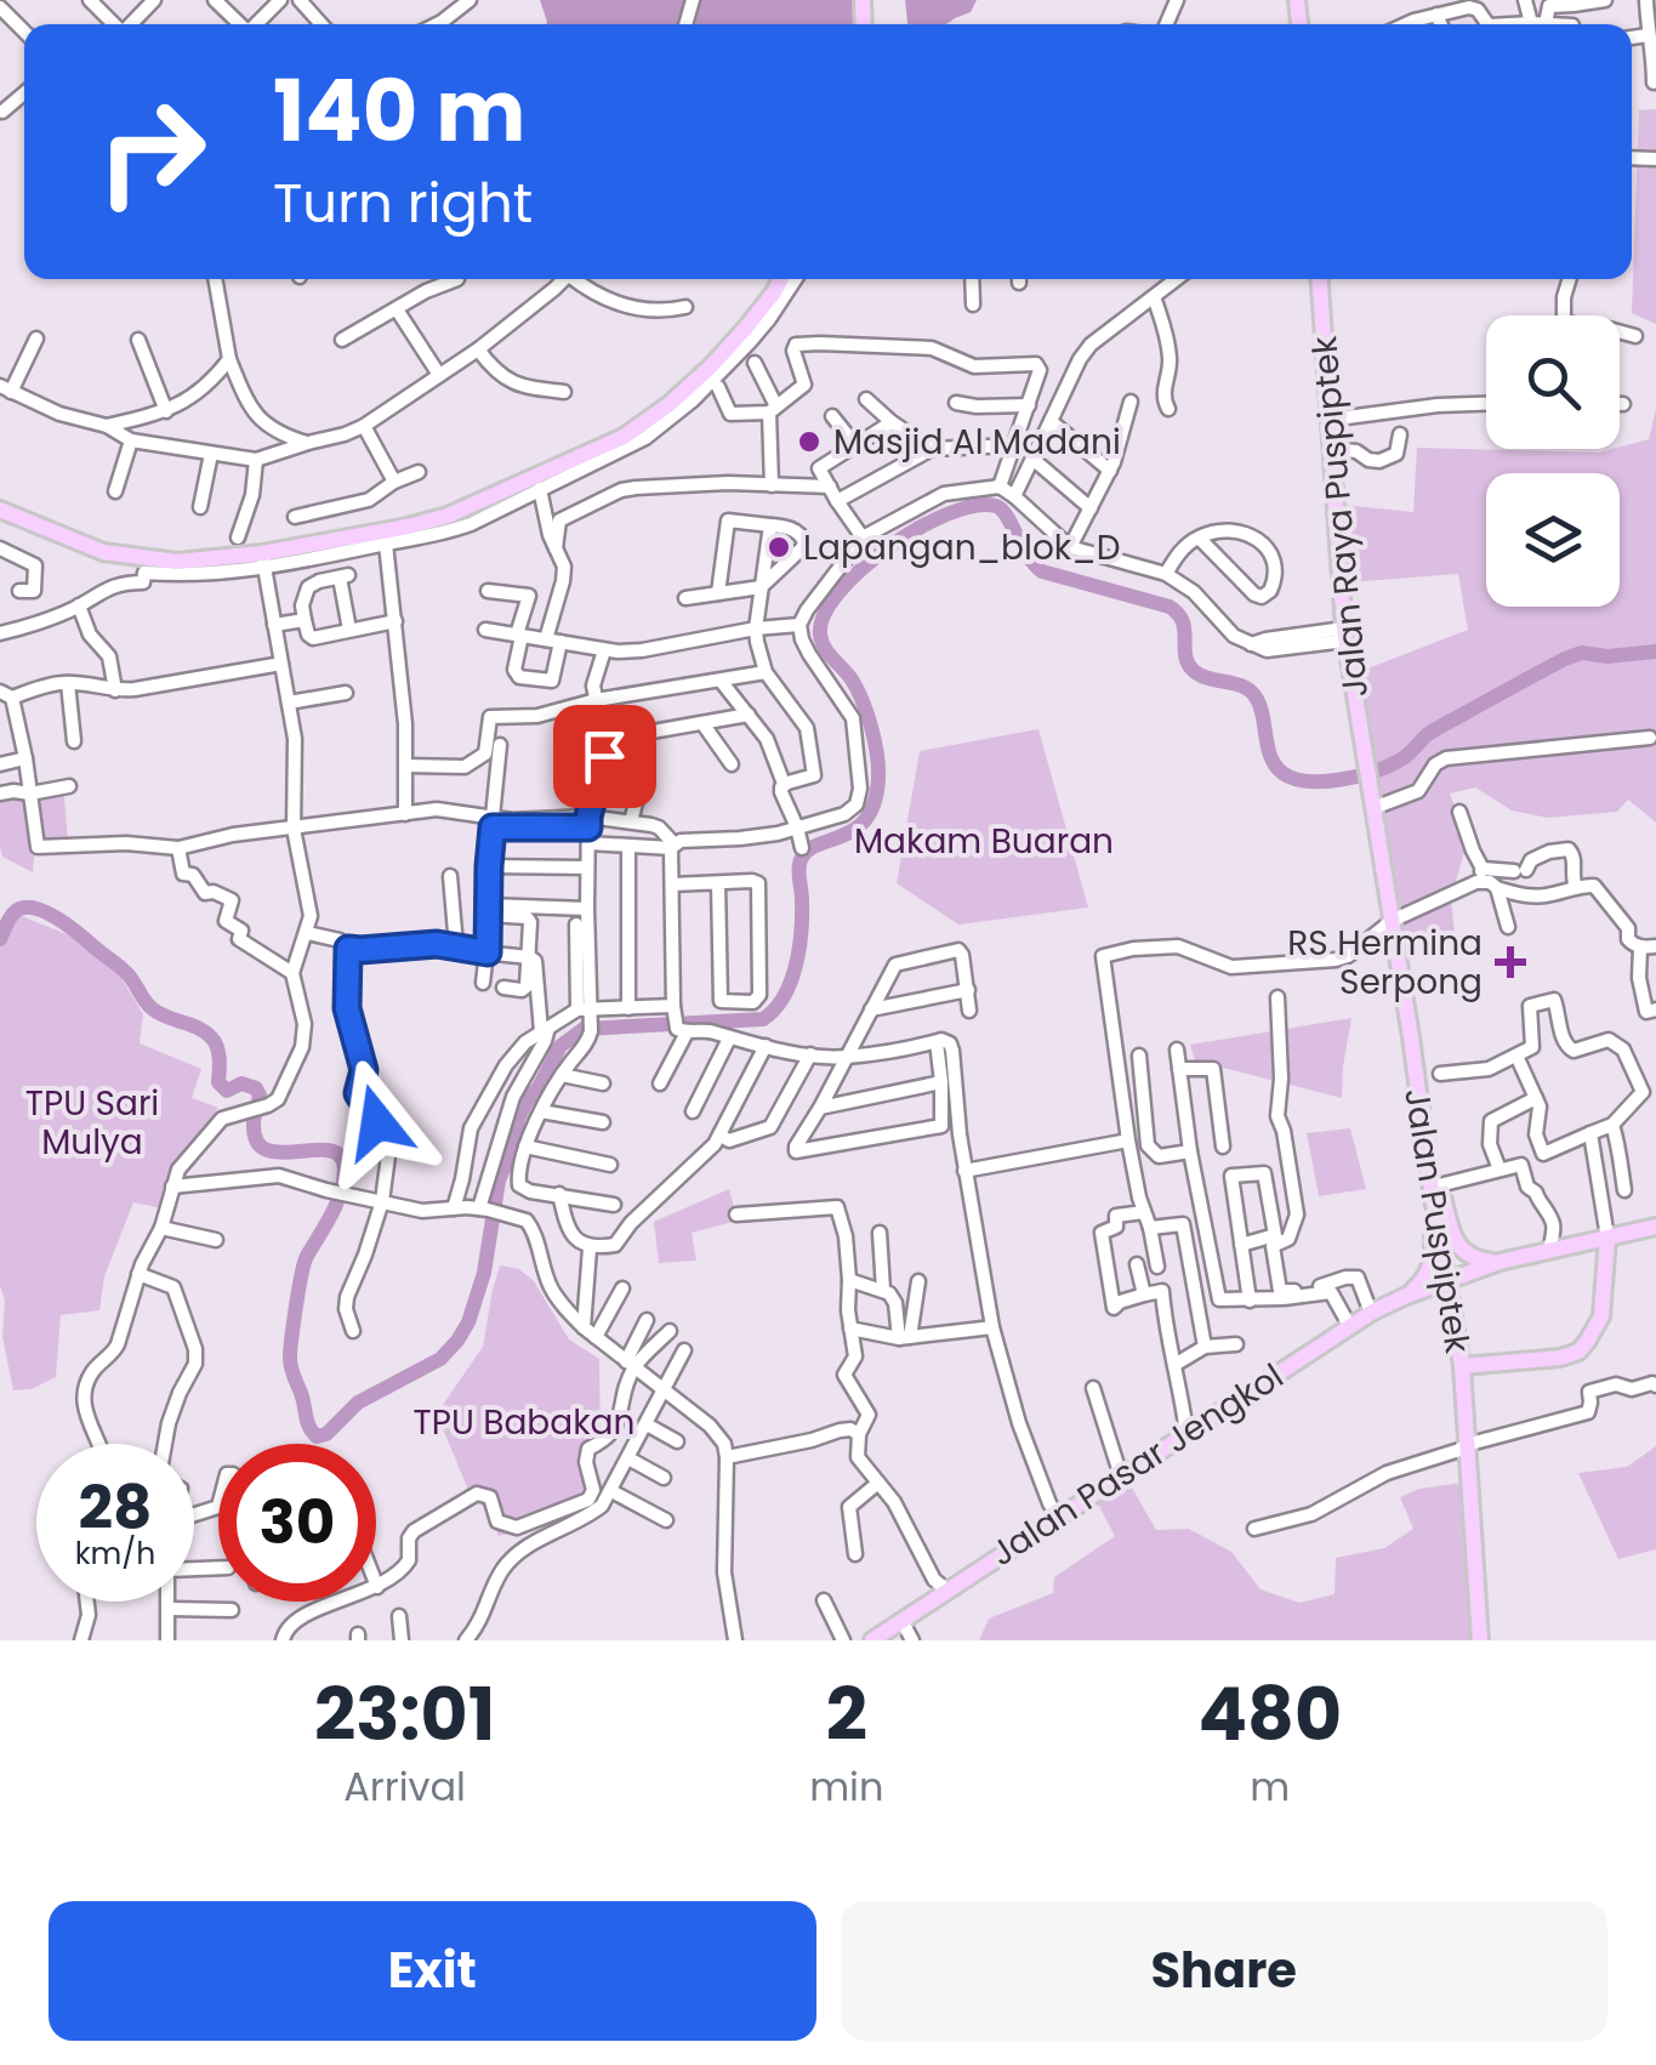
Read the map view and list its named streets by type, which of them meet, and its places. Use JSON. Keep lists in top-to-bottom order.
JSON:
{
  "streets": {
    "main road": ["Jalan Raya Puspiptek", "Jalan Puspiptek", "Jalan Pasar Jengkol"]
  },
  "crossings": [
    ["Jalan Raya Puspiptek", "Jalan Puspiptek"],
    ["Jalan Puspiptek", "Jalan Pasar Jengkol"]
  ],
  "parks": ["Makam Buaran", "TPU Sari Mulya", "TPU Babakan"],
  "places": {
    "other": ["Masjid Al Madani", "Lapangan_blok_D"],
    "health": ["RS Hermina Serpong"]
  },
  "page": {
    "turn": ["140 m", "Turn right"],
    "speed": "28 km/h",
    "limit": "30",
    "eta": [
      "23:01",
      "Arrival",
      "2",
      "min",
      "480",
      "m"
    ],
    "buttons": ["Exit", "Share"]
  }
}
